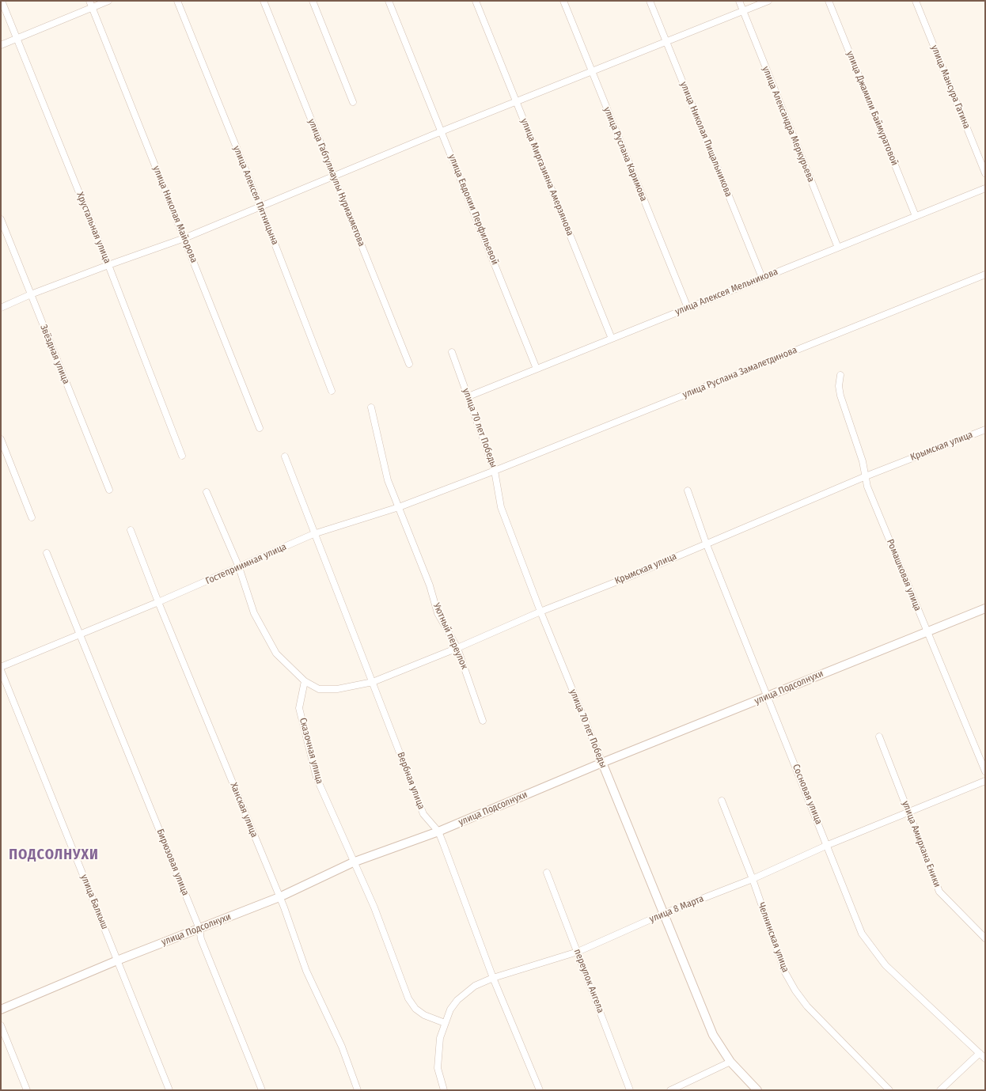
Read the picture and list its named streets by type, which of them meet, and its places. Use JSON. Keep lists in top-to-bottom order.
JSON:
{
  "streets": {
    "street": [
      "улица Мансура Гатина",
      "улица Джамили Баймуратовой",
      "улица Александра Меркурьева",
      "улица Николая Пищальникова",
      "улица Руслана Каримова",
      "улица Миргазияна Амерзянова",
      "улица Габтулмаулы Нуриахметова",
      "улица Алексея Пятницына",
      "улица Евдокии Перфильевой",
      "улица Николая Майорова",
      "Хрустальная улица",
      "улица Алексея Мельникова",
      "Звёздная улица",
      "улица Руслана Замалетдинова",
      "улица 70 лет Победы",
      "Крымская улица",
      "Гостеприимная улица",
      "Ромашковая улица",
      "Уютный переулок",
      "улица Подсолнухи",
      "Сказочная улица",
      "Вербная улица",
      "Сосновая улица",
      "Ханская улица",
      "улица Амирхана Еники",
      "Бирюзовая улица",
      "улица Балкыш",
      "улица 8 Марта",
      "Челнинская улица",
      "переулок Ангела"
    ]
  },
  "crossings": [
    ["улица Джамили Баймуратовой", "улица Алексея Мельникова"],
    ["улица Александра Меркурьева", "улица Алексея Мельникова"],
    ["улица Николая Пищальникова", "улица Алексея Мельникова"],
    ["улица Руслана Каримова", "улица Алексея Мельникова"],
    ["улица Миргазияна Амерзянова", "улица Алексея Мельникова"],
    ["улица Евдокии Перфильевой", "улица Алексея Мельникова"],
    ["улица Алексея Мельникова", "улица 70 лет Победы"],
    ["улица Руслана Замалетдинова", "улица 70 лет Победы"],
    ["улица Руслана Замалетдинова", "Гостеприимная улица"],
    ["улица 70 лет Победы", "Крымская улица"],
    ["улица 70 лет Победы", "Гостеприимная улица"],
    ["улица 70 лет Победы", "улица Подсолнухи"],
    ["улица 70 лет Победы", "улица 8 Марта"],
    ["Крымская улица", "Ромашковая улица"],
    ["Крымская улица", "Уютный переулок"],
    ["Крымская улица", "Сказочная улица"],
    ["Крымская улица", "Вербная улица"],
    ["Крымская улица", "Сосновая улица"],
    ["Гостеприимная улица", "Уютный переулок"],
    ["Гостеприимная улица", "Вербная улица"],
    ["Гостеприимная улица", "Ханская улица"],
    ["Гостеприимная улица", "Бирюзовая улица"],
    ["Гостеприимная улица", "улица Балкыш"],
    ["Ромашковая улица", "улица Подсолнухи"],
    ["улица Подсолнухи", "Сказочная улица"],
    ["улица Подсолнухи", "Вербная улица"],
    ["улица Подсолнухи", "Сосновая улица"],
    ["улица Подсолнухи", "Ханская улица"],
    ["улица Подсолнухи", "Бирюзовая улица"],
    ["улица Подсолнухи", "улица Балкыш"],
    ["Сказочная улица", "улица 8 Марта"],
    ["Вербная улица", "улица 8 Марта"],
    ["Сосновая улица", "улица 8 Марта"],
    ["улица Амирхана Еники", "улица 8 Марта"],
    ["улица 8 Марта", "Челнинская улица"],
    ["улица 8 Марта", "переулок Ангела"]
  ],
  "districts": ["ПОДСОЛНУХИ"]
}
